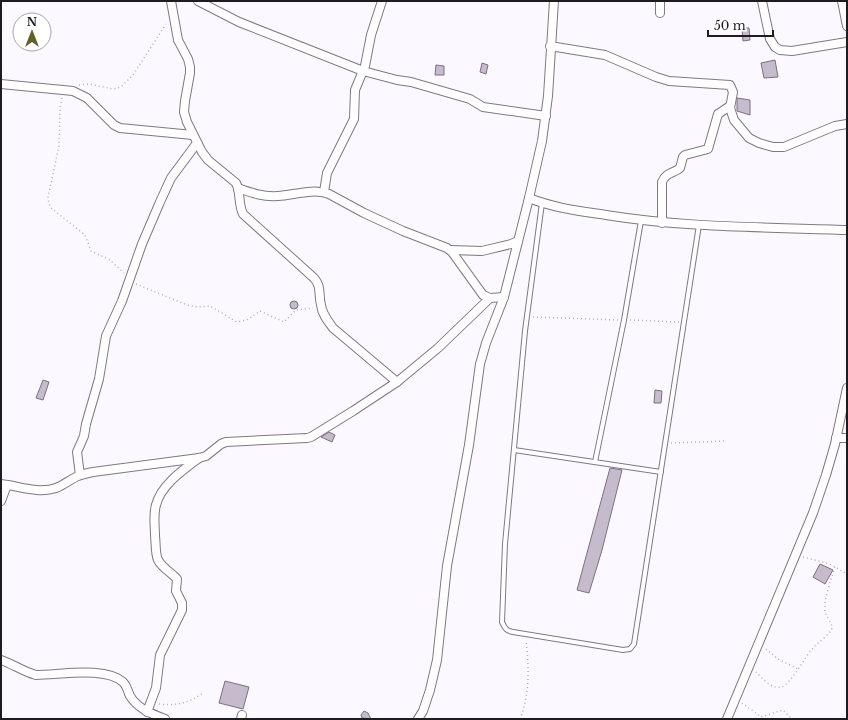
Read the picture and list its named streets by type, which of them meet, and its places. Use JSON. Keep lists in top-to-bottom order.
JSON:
{
  "scale_bar": "50 m",
  "north": "top"
}
